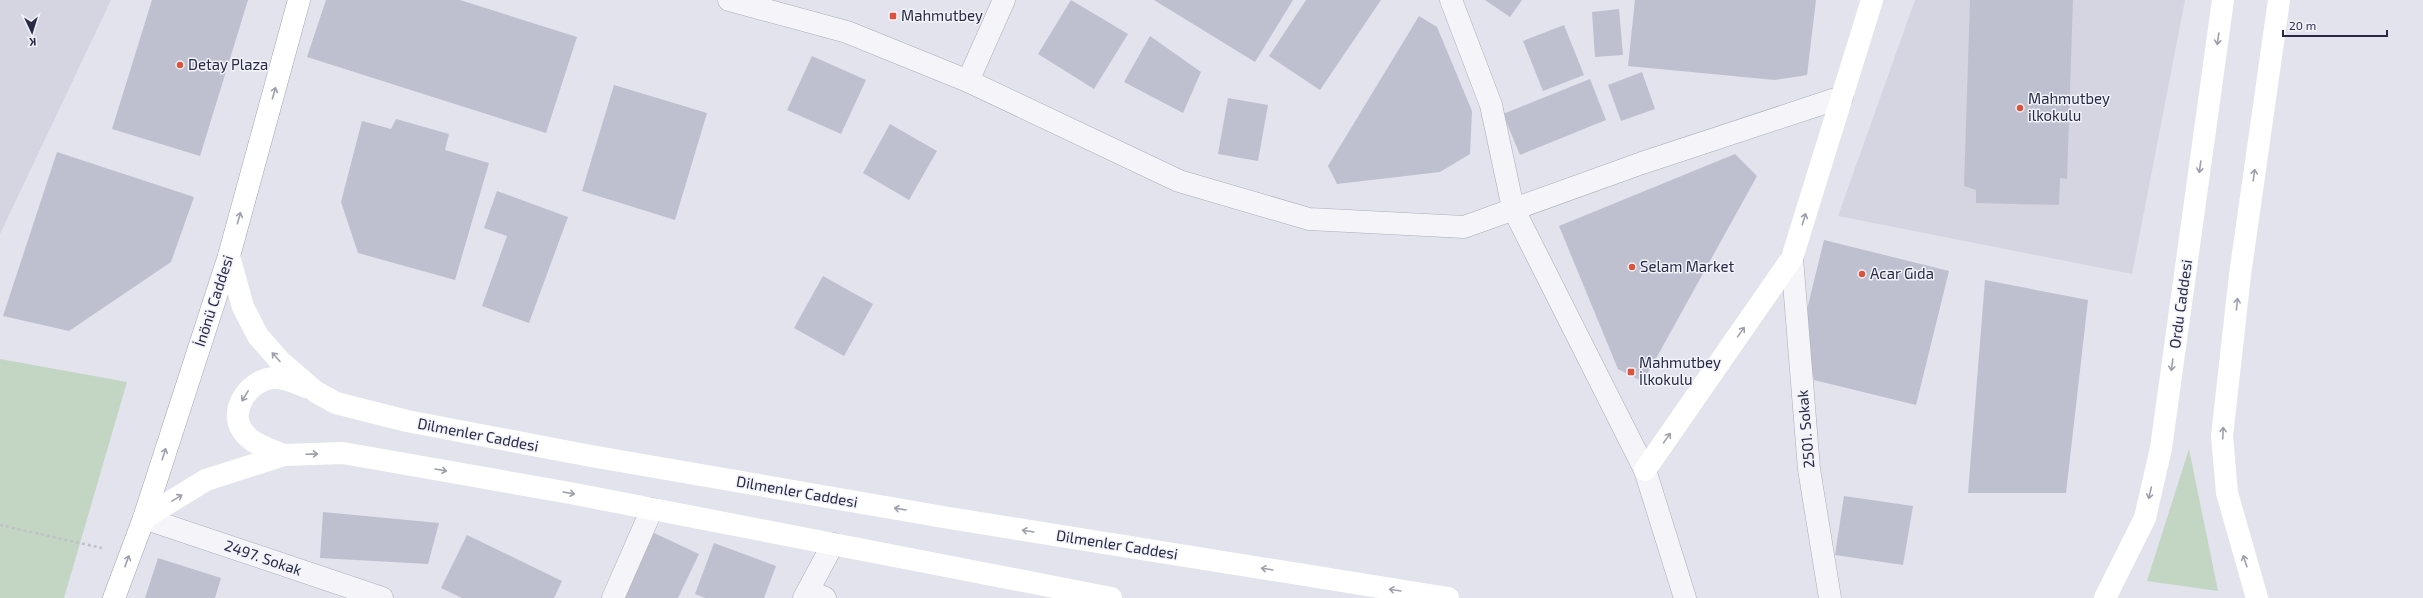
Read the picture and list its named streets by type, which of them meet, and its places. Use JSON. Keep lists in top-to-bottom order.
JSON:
{
  "streets": {
    "street": [
      "İnönü Caddesi",
      "Ordu Caddesi",
      "2501. Sokak",
      "Dilmenler Caddesi",
      "2497. Sokak"
    ]
  },
  "crossings": [
    ["İnönü Caddesi", "Dilmenler Caddesi"],
    ["İnönü Caddesi", "2497. Sokak"]
  ],
  "one_way": ["İnönü Caddesi"],
  "places": {
    "transit": ["Mahmutbey", "Mahmutbey İlkokulu"],
    "other": [
      "Detay Plaza",
      "Mahmutbey ilkokulu",
      "Selam Market",
      "Acar Gıda"
    ]
  },
  "scale_bar": "20 m",
  "north": "bottom"
}
